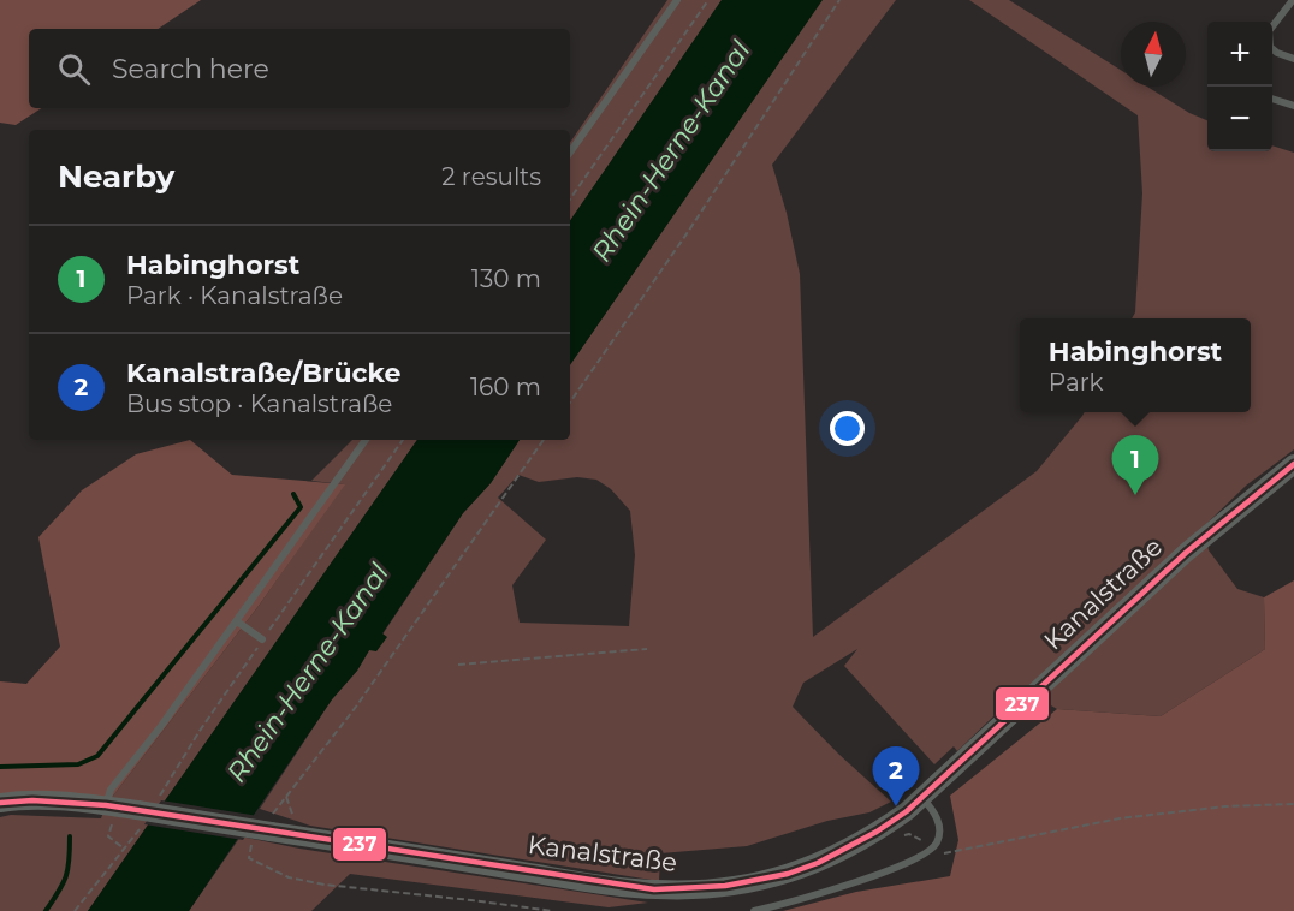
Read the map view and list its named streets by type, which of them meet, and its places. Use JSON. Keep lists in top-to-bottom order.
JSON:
{
  "streets": {
    "main road": ["Kanalstraße"]
  },
  "water": ["Rhein-Herne-Kanal"],
  "lines": ["transit line 237"],
  "north": "top",
  "page": {
    "map_buttons": ["+", "−"],
    "search": "Search here",
    "heading": ["Nearby", "2 results"],
    "list": [
      {
        "mark": "1",
        "name": "Habinghorst",
        "note": "Park · Kanalstraße",
        "value": "130 m"
      },
      {
        "mark": "2",
        "name": "Kanalstraße/Brücke",
        "note": "Bus stop · Kanalstraße",
        "value": "160 m"
      }
    ],
    "popup": ["Habinghorst", "Park"],
    "pins": ["1", "2"]
  }
}
